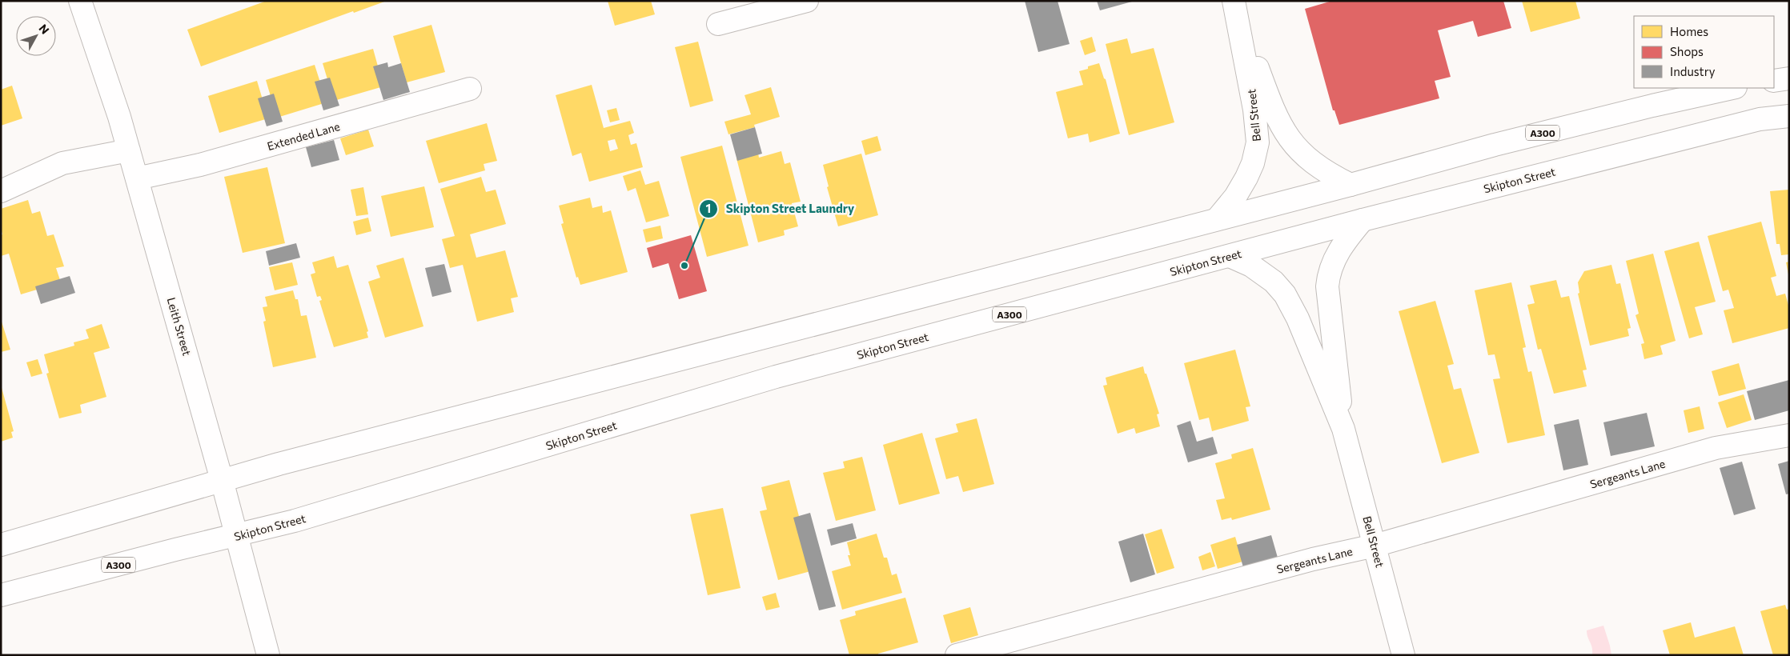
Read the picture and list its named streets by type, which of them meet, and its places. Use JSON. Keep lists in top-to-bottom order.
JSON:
{
  "streets": {
    "main road": [
      "Bell Street",
      "A300",
      "Extended Lane",
      "Skipton Street",
      "Leith Street",
      "Sergeants Lane"
    ]
  },
  "crossings": [
    ["Bell Street", "A300"],
    ["Bell Street", "Skipton Street"],
    ["Bell Street", "Sergeants Lane"],
    ["A300", "Leith Street"],
    ["Extended Lane", "Leith Street"],
    ["Skipton Street", "Leith Street"]
  ],
  "places": ["Skipton Street Laundry"],
  "legend": ["Homes", "Shops", "Industry"],
  "north": "top right"
}
